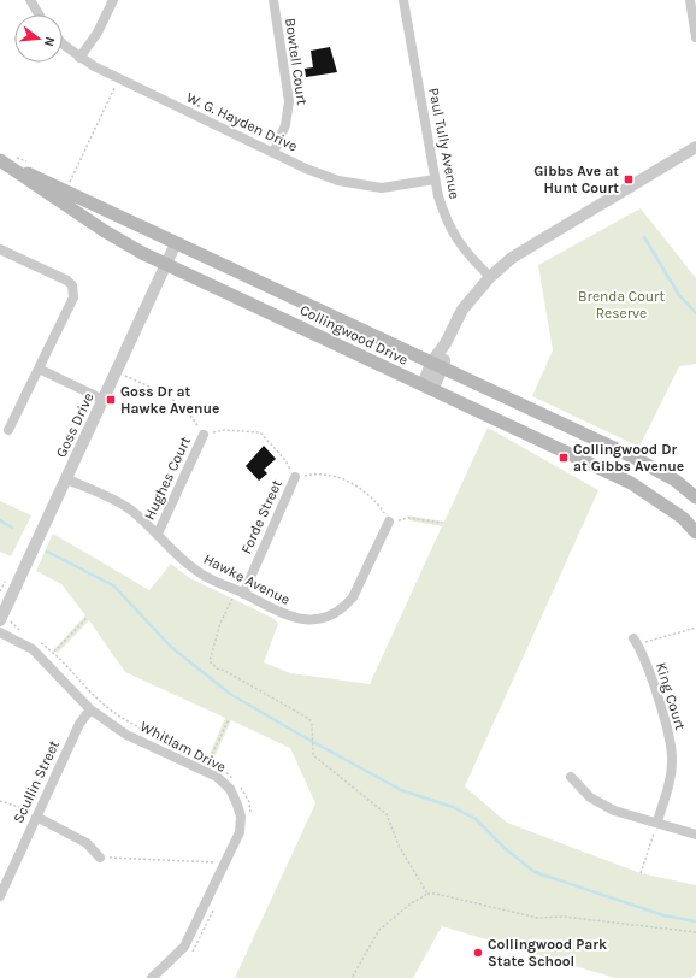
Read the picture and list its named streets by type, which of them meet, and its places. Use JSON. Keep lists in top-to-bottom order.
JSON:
{
  "streets": {
    "main road": ["Collingwood Drive"],
    "street": [
      "Bowtell Court",
      "W. G. Hayden Drive",
      "Paul Tully Avenue",
      "Goss Drive",
      "Hughes Court",
      "Forde Street",
      "Hawke Avenue",
      "King Court",
      "Whitlam Drive",
      "Scullin Street"
    ]
  },
  "crossings": [
    ["Bowtell Court", "W. G. Hayden Drive"],
    ["W. G. Hayden Drive", "Paul Tully Avenue"],
    ["Collingwood Drive", "Goss Drive"],
    ["Goss Drive", "Hawke Avenue"],
    ["Hughes Court", "Hawke Avenue"],
    ["Forde Street", "Hawke Avenue"],
    ["Whitlam Drive", "Scullin Street"]
  ],
  "parks": ["Brenda Court Reserve"],
  "places": {
    "transit": ["Gibbs Ave at Hunt Court", "Goss Dr at Hawke Avenue", "Collingwood Dr at Gibbs Avenue"],
    "other": ["Collingwood Park State School"]
  },
  "north": "right"
}
